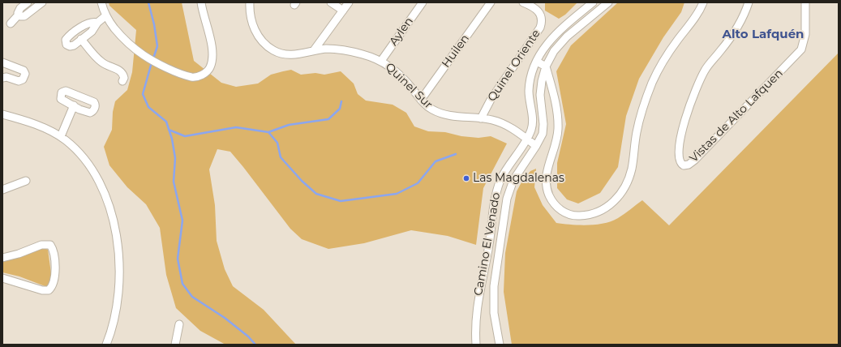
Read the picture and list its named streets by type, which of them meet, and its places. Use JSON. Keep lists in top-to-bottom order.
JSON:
{
  "streets": {
    "street": [
      "Aylen",
      "Huilen",
      "Quinel Oriente",
      "Quinel Sur",
      "Vistas de Alto Lafquen",
      "Camino El Venado"
    ]
  },
  "crossings": [
    ["Aylen", "Quinel Sur"],
    ["Huilen", "Quinel Sur"],
    ["Quinel Oriente", "Quinel Sur"],
    ["Quinel Sur", "Camino El Venado"]
  ],
  "districts": ["Alto Lafquén"],
  "places": ["Las Magdalenas"]
}
